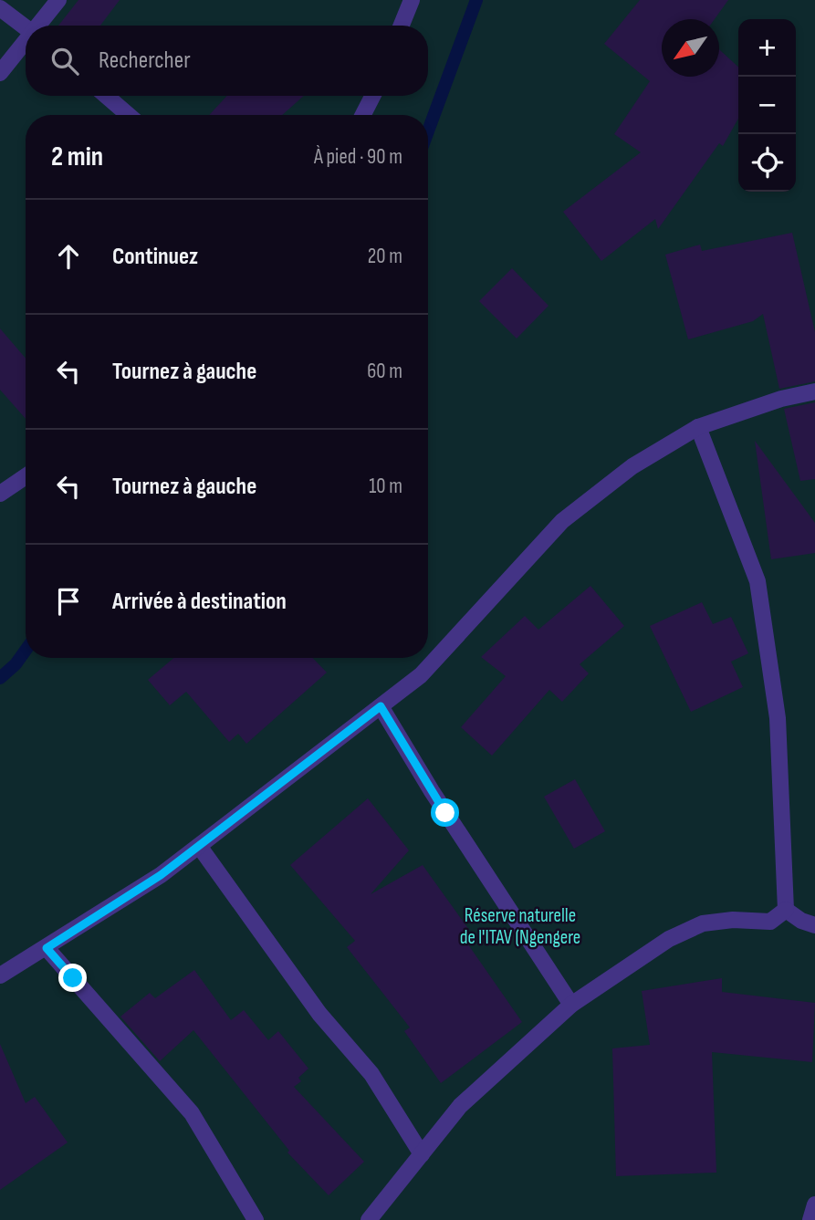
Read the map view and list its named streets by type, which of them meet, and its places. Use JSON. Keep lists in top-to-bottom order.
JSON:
{
  "parks": ["Réserve naturelle de l'ITAV (Ngengere"],
  "north": "bottom left",
  "page": {
    "map_buttons": ["+", "−"],
    "search": "Rechercher",
    "heading": ["2 min", "À pied · 90 m"],
    "list": [
      ["Continuez", "20 m"],
      ["Tournez à gauche", "60 m"],
      ["Tournez à gauche", "10 m"],
      "Arrivée à destination"
    ]
  }
}
